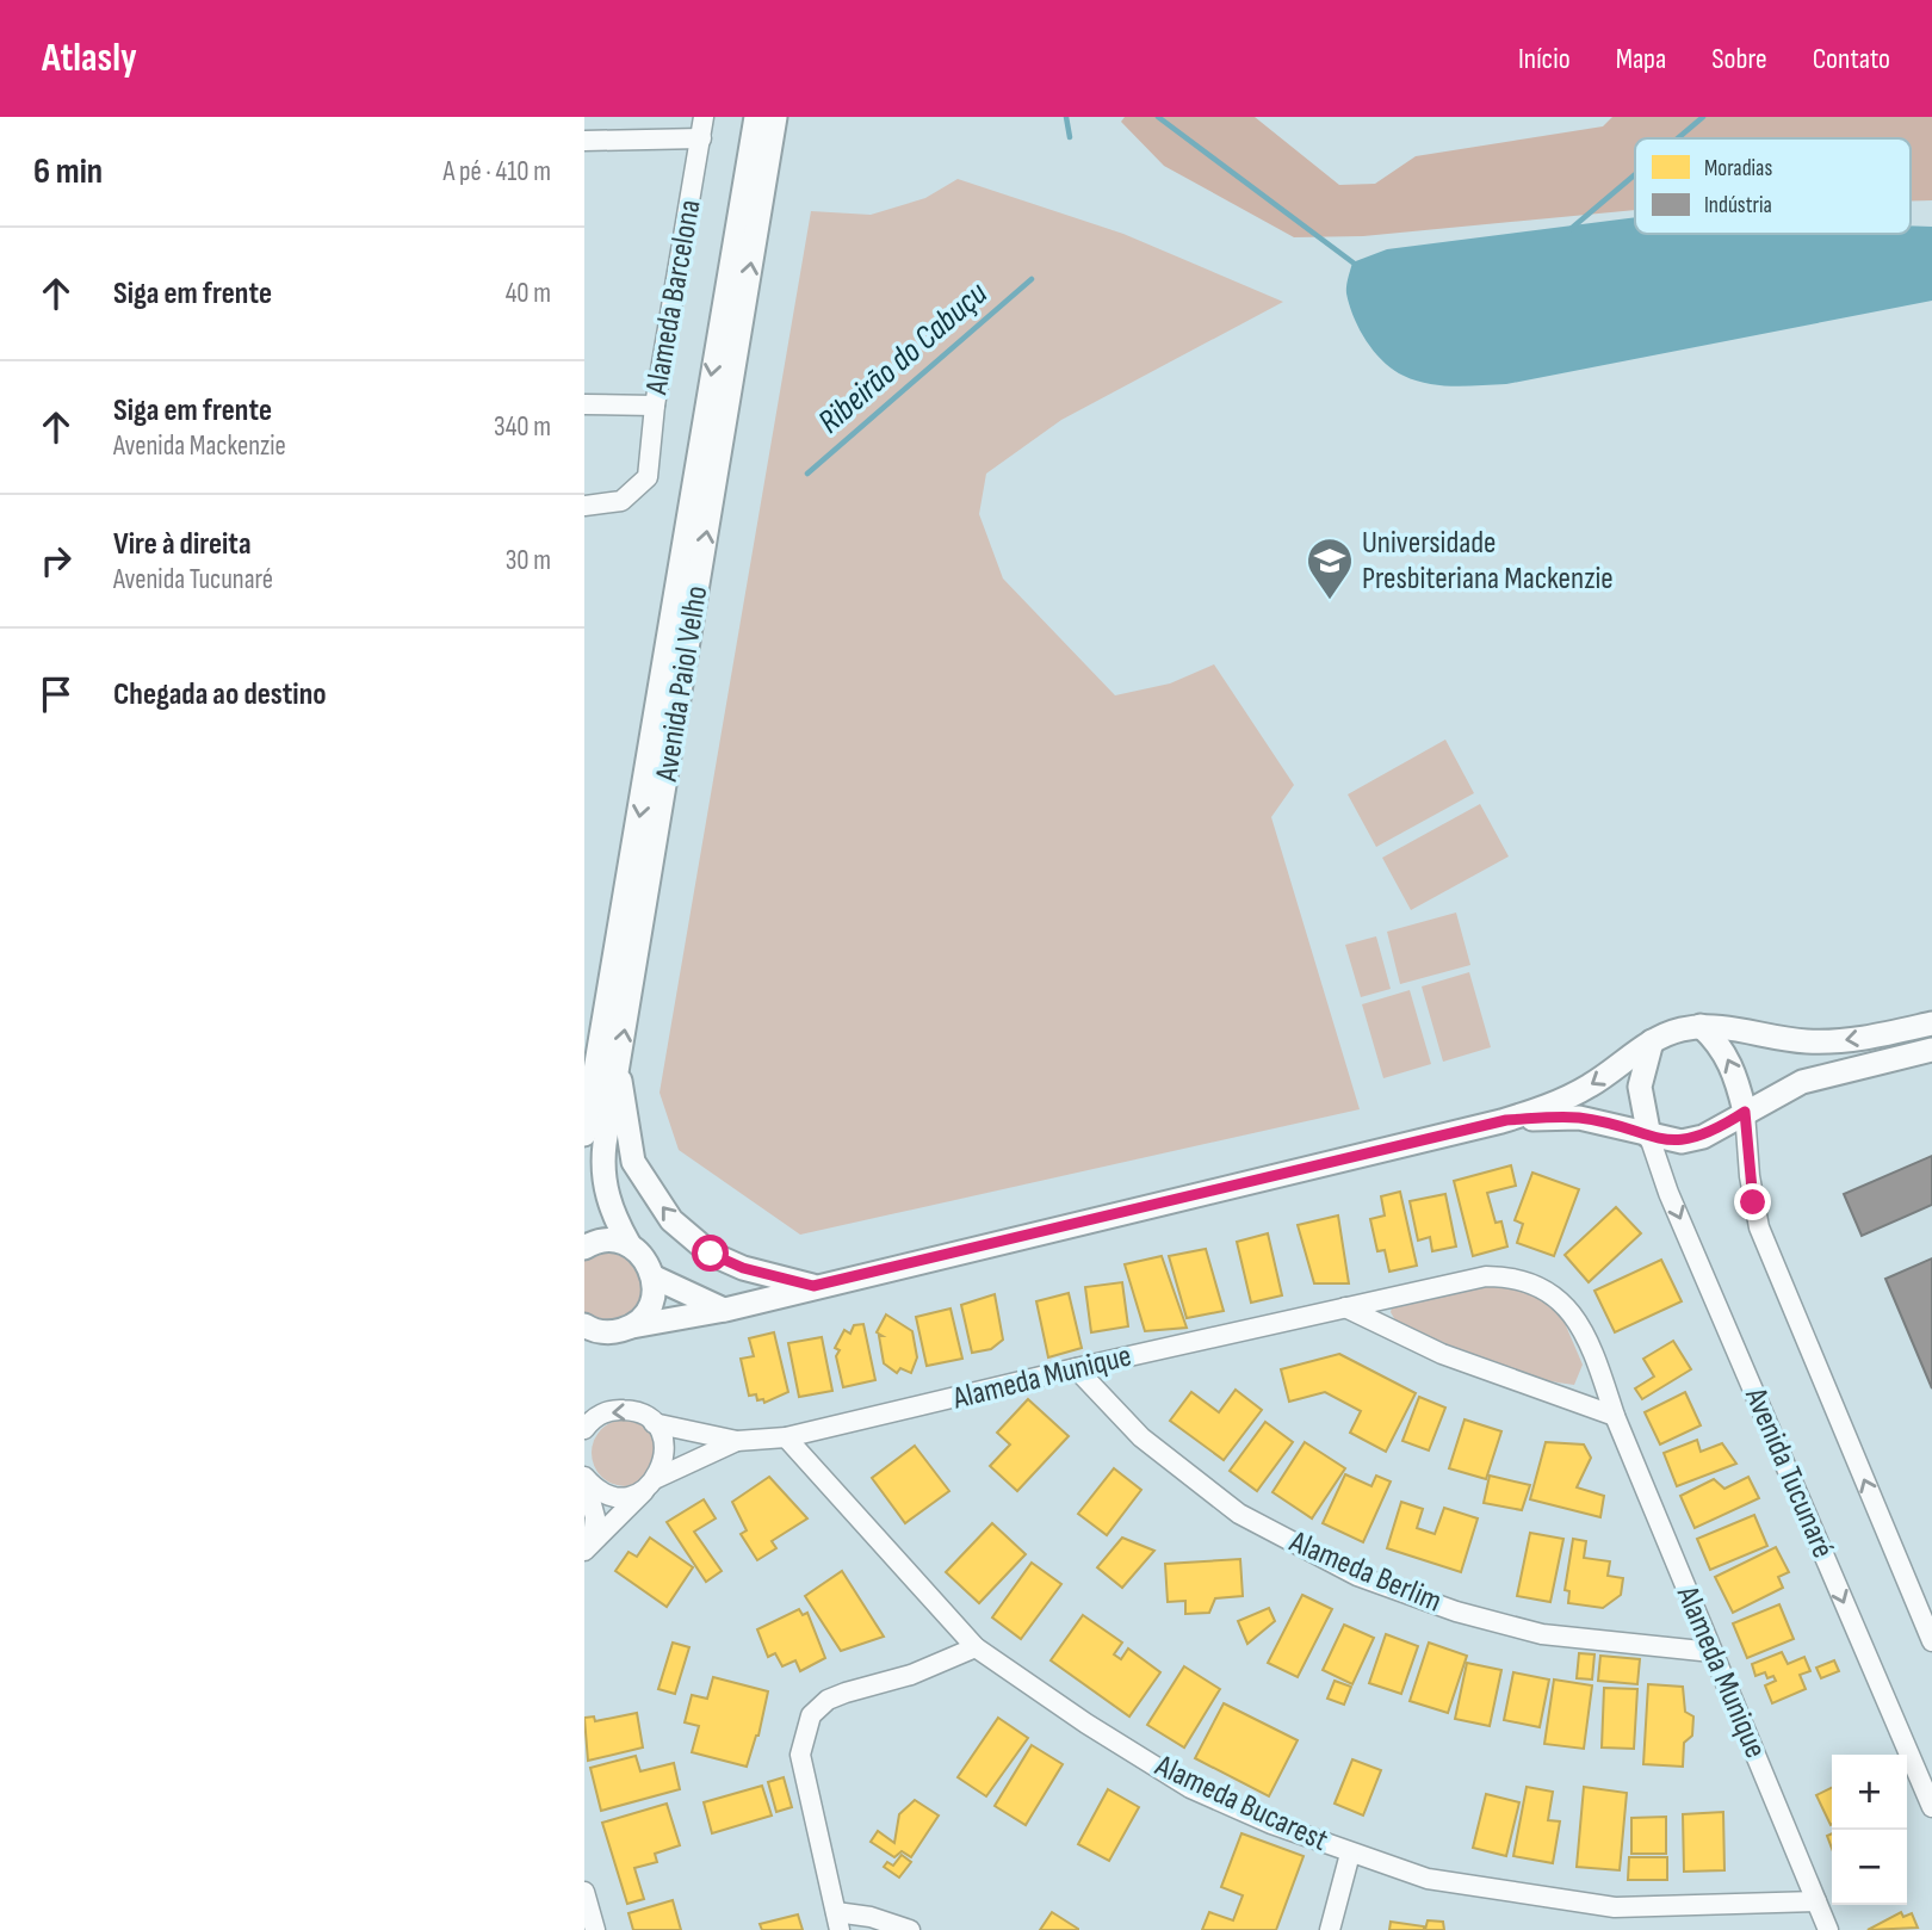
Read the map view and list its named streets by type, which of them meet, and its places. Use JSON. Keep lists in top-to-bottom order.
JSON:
{
  "streets": {
    "main road": ["Avenida Paiol Velho"],
    "street": [
      "Alameda Barcelona",
      "Alameda Munique",
      "Avenida Tucunaré",
      "Alameda Berlim",
      "Alameda Bucarest"
    ]
  },
  "crossings": [
    ["Alameda Munique", "Alameda Berlim"],
    ["Alameda Munique", "Alameda Bucarest"]
  ],
  "water": ["Ribeirão do Cabuçu"],
  "places": {
    "school or university": ["Universidade Presbiteriana Mackenzie"]
  },
  "legend": ["Moradias", "Indústria"],
  "page": {
    "header": "Atlasly",
    "nav": [
      "Início",
      "Mapa",
      "Sobre",
      "Contato"
    ],
    "heading": ["6 min", "A pé · 410 m"],
    "list": [
      ["Siga em frente", "40 m"],
      ["Siga em frente", "Avenida Mackenzie", "340 m"],
      ["Vire à direita", "Avenida Tucunaré", "30 m"],
      "Chegada ao destino"
    ],
    "map_buttons": ["+", "−"]
  }
}
